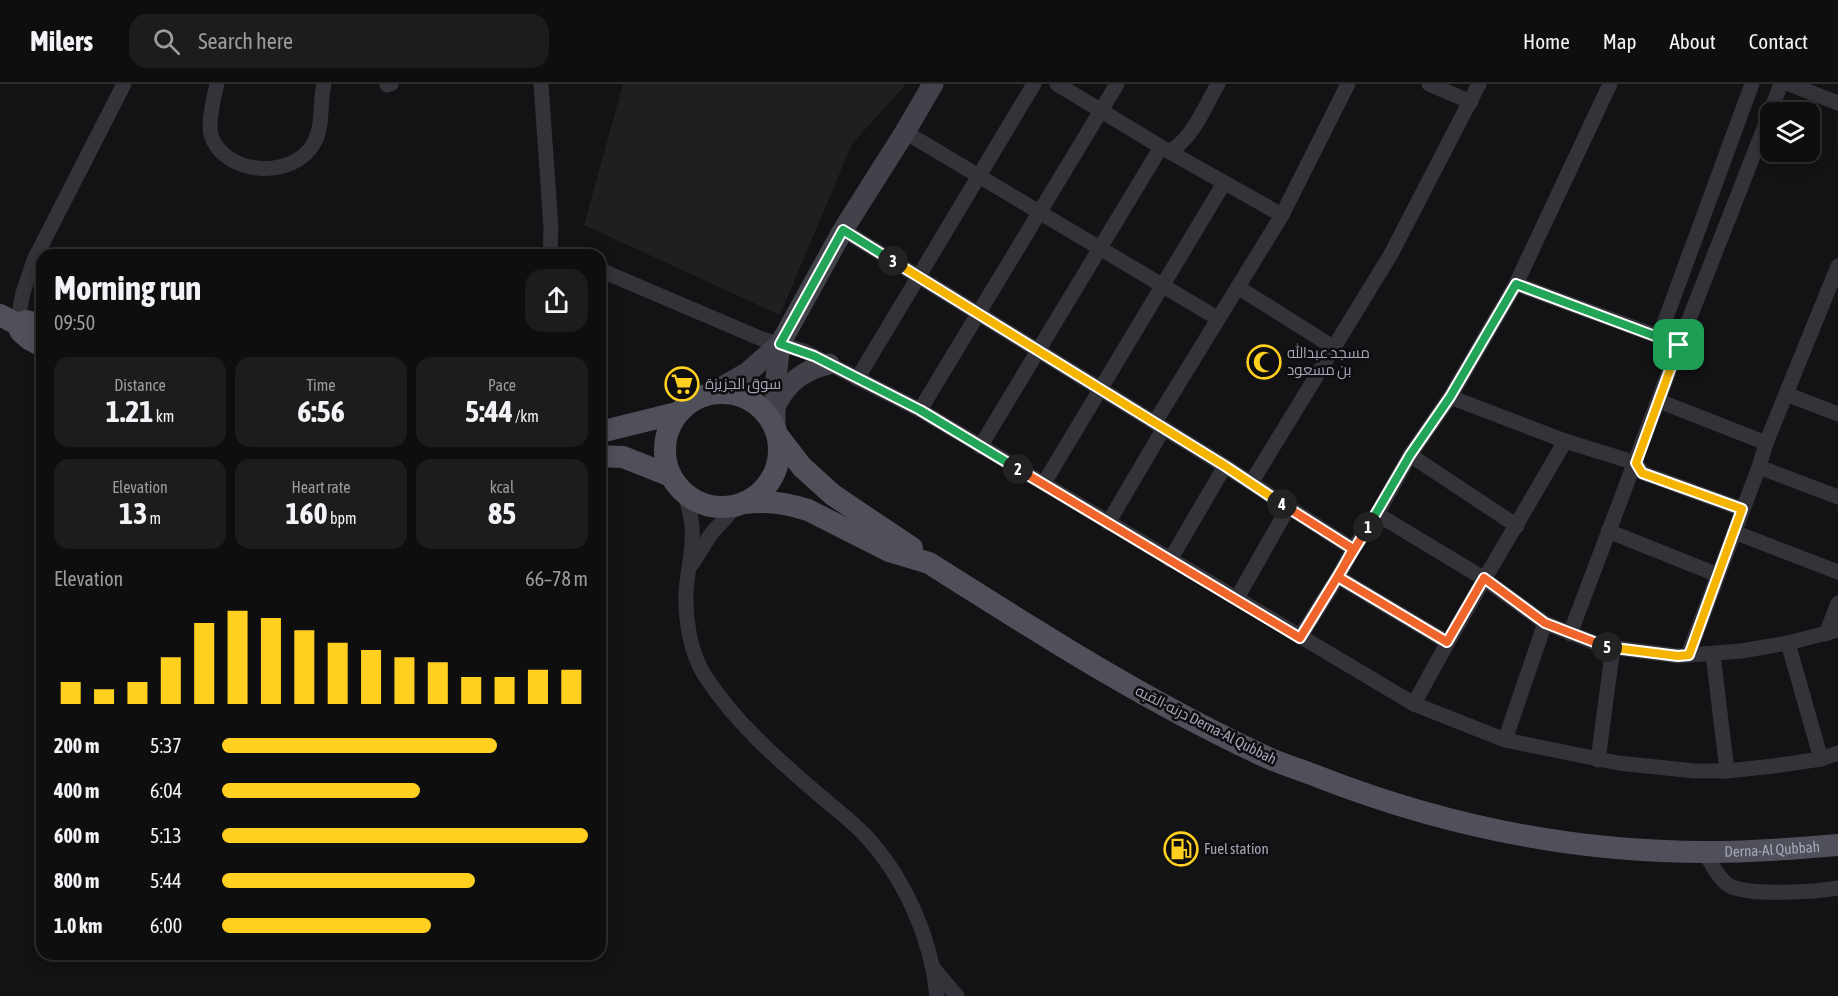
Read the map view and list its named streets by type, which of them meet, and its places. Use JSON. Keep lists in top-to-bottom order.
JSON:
{
  "streets": {
    "main road": ["درنه-القبه Derna-Al Qubbah", "Derna-Al Qubbah"]
  },
  "crossings": [
    ["درنه-القبه Derna-Al Qubbah", "Derna-Al Qubbah"]
  ],
  "places": {
    "mosque": ["مسجد عبدالله بن مسعود"],
    "supermarket": ["سوق الجزيزة"],
    "fuel station": ["Fuel station"]
  },
  "page": {
    "header": "Milers",
    "search": "Search here",
    "nav": [
      "Home",
      "Map",
      "About",
      "Contact"
    ],
    "pins": [
      "3",
      "2",
      "4",
      "1",
      "5"
    ],
    "heading": ["Morning run", "09:50"],
    "stats": [
      ["Distance", "1.21 km"],
      ["Time", "6:56"],
      ["Pace", "5:44 /km"],
      ["Elevation", "13 m"],
      ["Heart rate", "160 bpm"],
      ["kcal", "85"]
    ],
    "chart": ["Elevation", "66–78 m"],
    "list": [
      {
        "name": "200 m",
        "note": "5:37"
      },
      {
        "name": "400 m",
        "note": "6:04"
      },
      {
        "name": "600 m",
        "note": "5:13"
      },
      {
        "name": "800 m",
        "note": "5:44"
      },
      {
        "name": "1.0 km",
        "note": "6:00"
      }
    ]
  }
}
